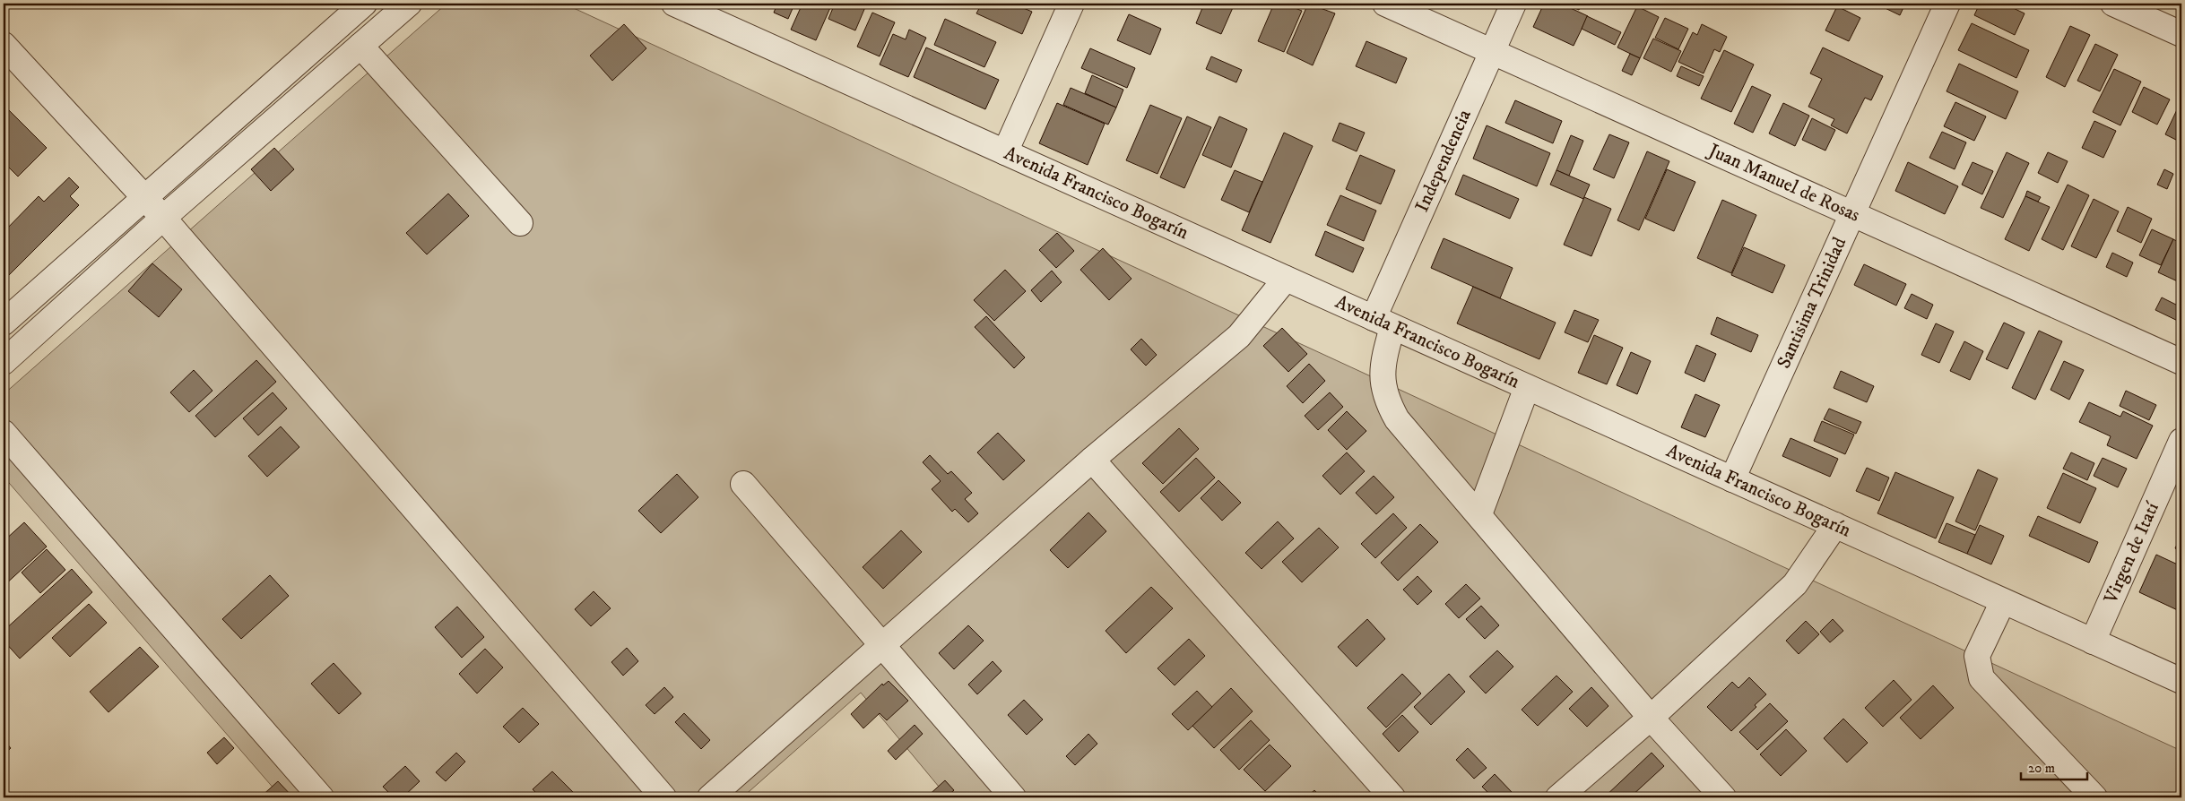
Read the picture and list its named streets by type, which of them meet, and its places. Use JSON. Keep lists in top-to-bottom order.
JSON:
{
  "streets": {
    "street": [
      "Independencia",
      "Juan Manuel de Rosas",
      "Avenida Francisco Bogarín",
      "Santisima Trinidad",
      "Virgen de Itatí"
    ]
  },
  "crossings": [
    ["Independencia", "Juan Manuel de Rosas"],
    ["Independencia", "Avenida Francisco Bogarín"],
    ["Juan Manuel de Rosas", "Santisima Trinidad"],
    ["Avenida Francisco Bogarín", "Santisima Trinidad"],
    ["Avenida Francisco Bogarín", "Virgen de Itatí"]
  ],
  "scale_bar": "20 m"
}
